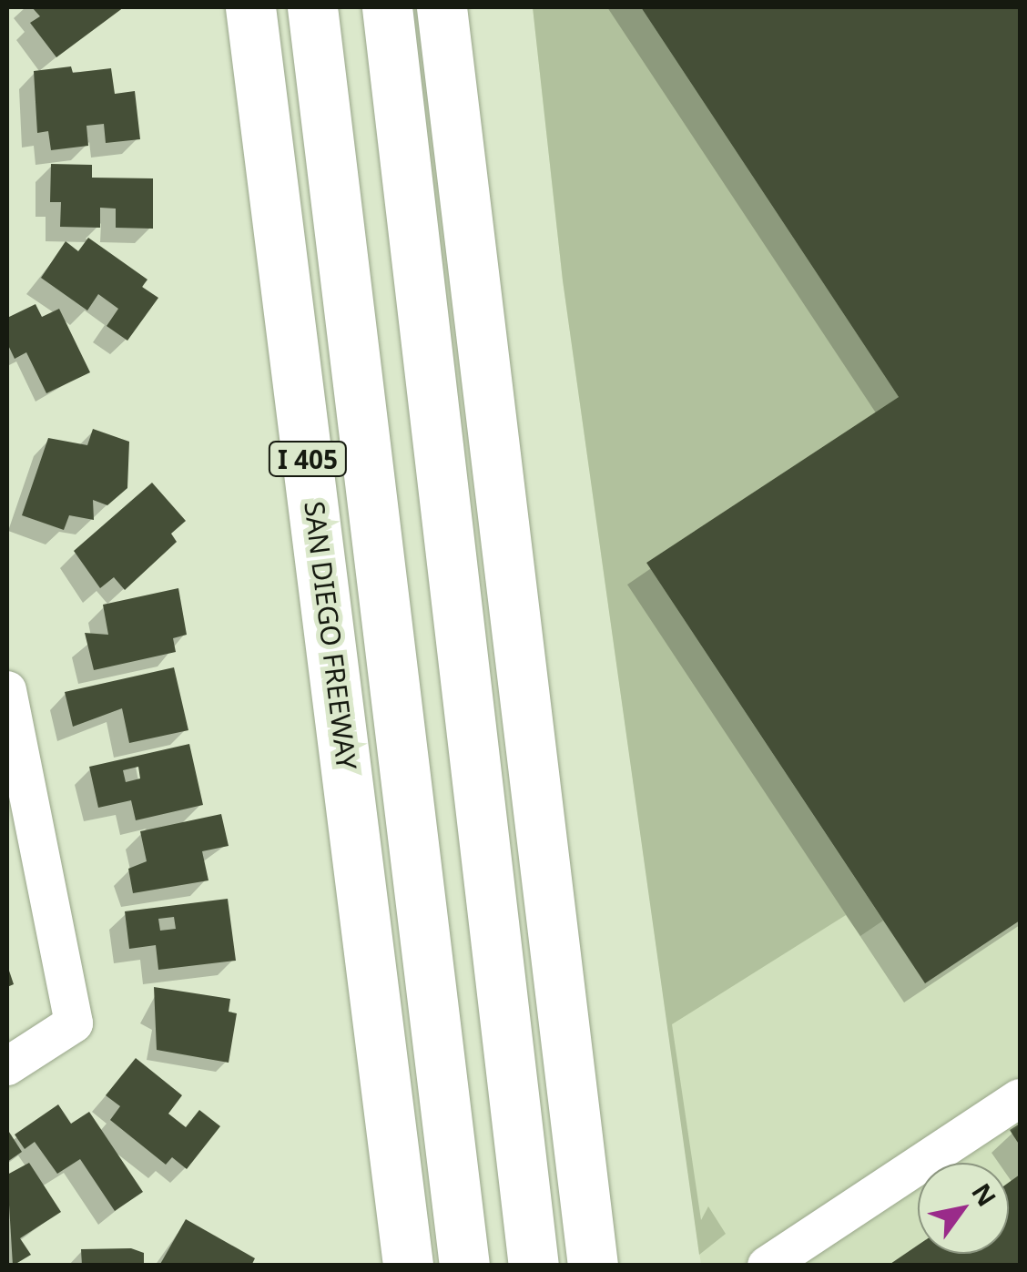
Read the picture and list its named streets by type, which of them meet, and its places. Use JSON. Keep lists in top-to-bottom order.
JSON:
{
  "streets": {
    "highway": ["I 405", "SAN DIEGO FREEWAY"]
  },
  "north": "top right"
}
